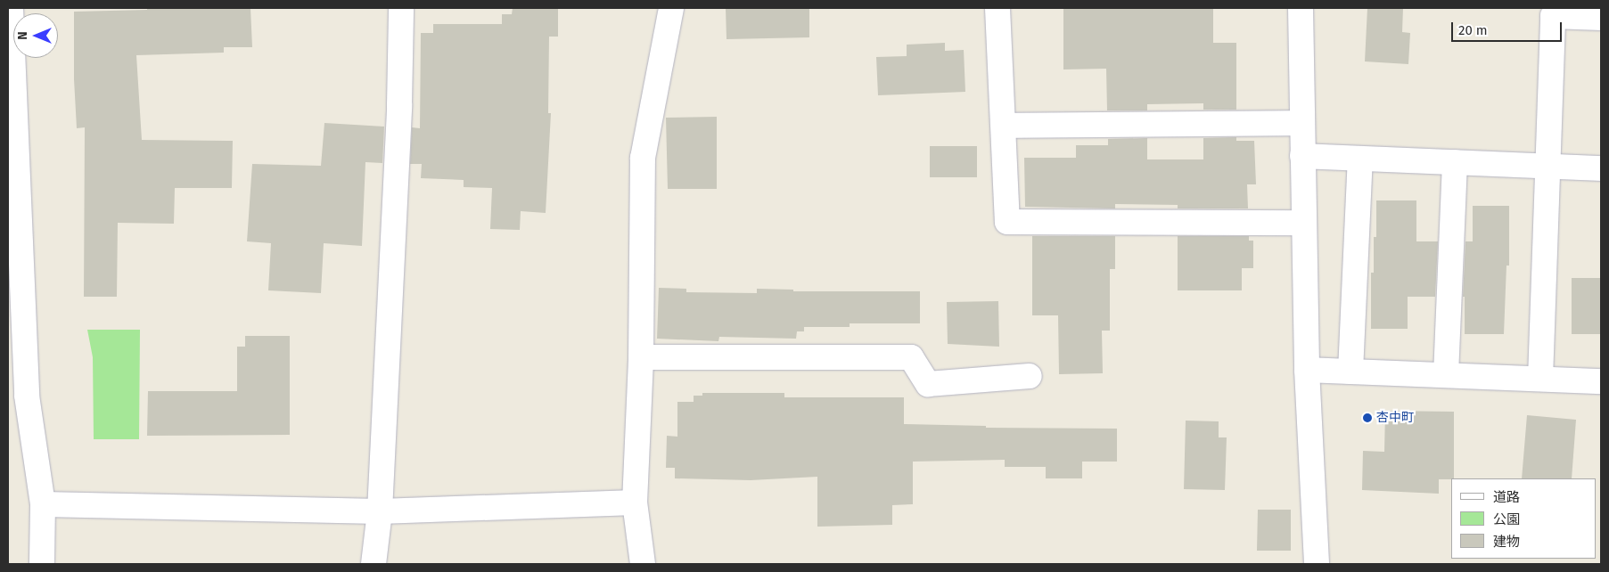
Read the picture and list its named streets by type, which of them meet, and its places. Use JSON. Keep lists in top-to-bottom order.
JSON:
{
  "places": ["杏中町"],
  "legend": ["道路", "公園", "建物"],
  "scale_bar": "20 m",
  "north": "left"
}
